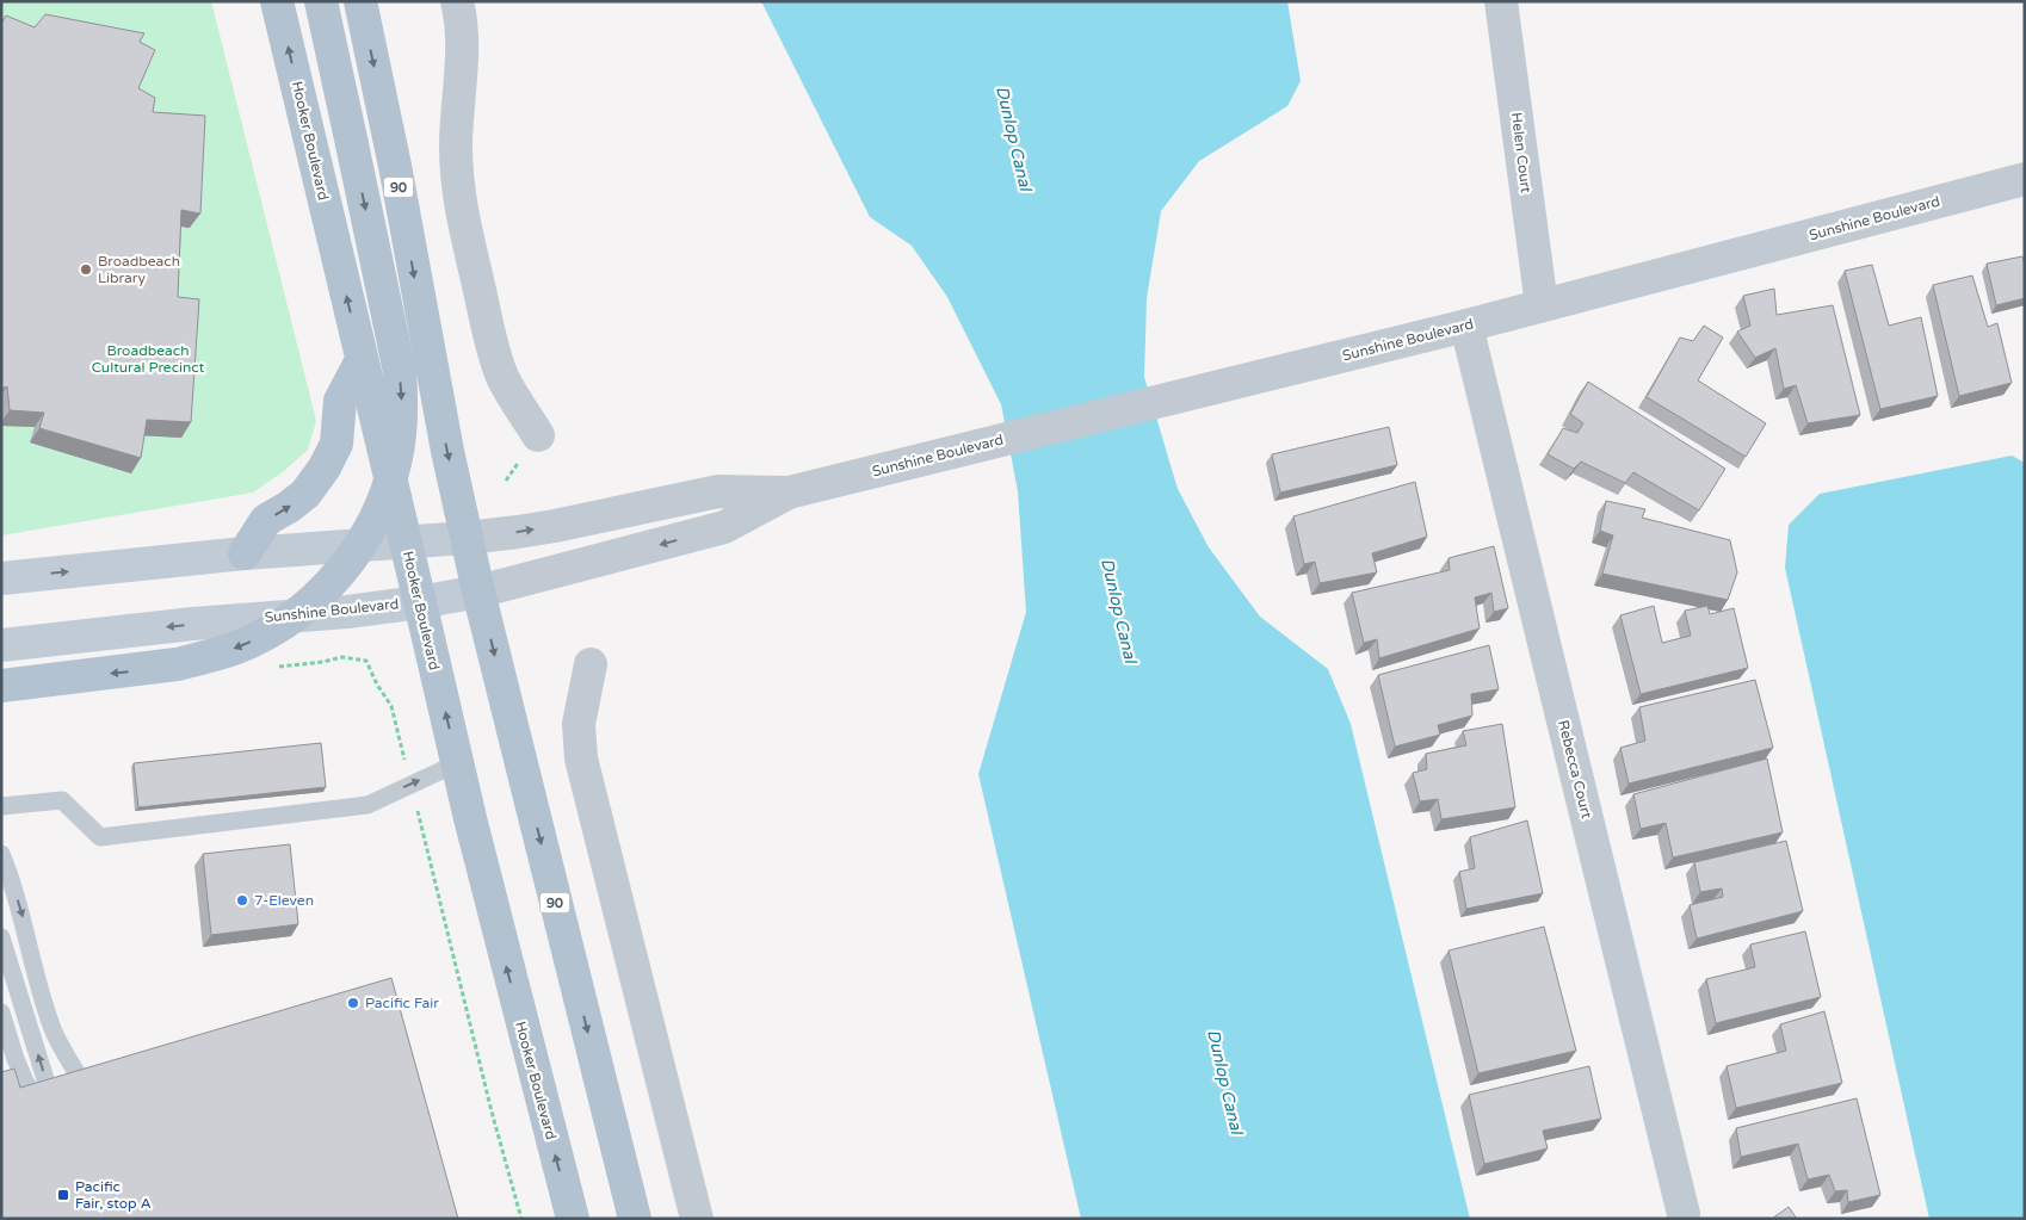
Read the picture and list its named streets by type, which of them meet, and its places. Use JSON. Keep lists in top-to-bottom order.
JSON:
{
  "streets": {
    "main road": ["Hooker Boulevard", "90", "Sunshine Boulevard"],
    "street": ["Helen Court", "Rebecca Court"]
  },
  "crossings": [
    ["Hooker Boulevard", "Sunshine Boulevard"],
    ["Helen Court", "Sunshine Boulevard"],
    ["90", "Sunshine Boulevard"],
    ["Sunshine Boulevard", "Rebecca Court"]
  ],
  "water": ["Dunlop Canal"],
  "parks": ["Broadbeach Cultural Precinct"],
  "places": {
    "other": ["Broadbeach Library", "7-Eleven", "Pacific Fair"],
    "transit": ["Pacific Fair, stop A"]
  }
}
